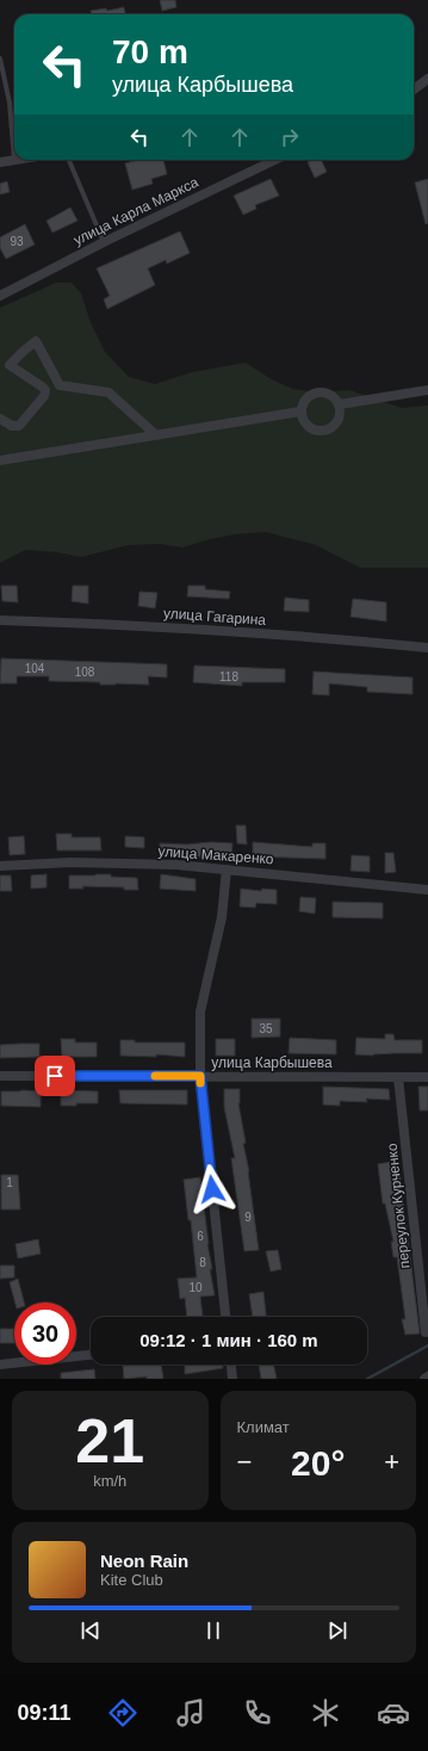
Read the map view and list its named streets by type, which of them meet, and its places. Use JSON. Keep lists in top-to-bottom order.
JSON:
{
  "streets": {
    "street": [
      "улица Карла Маркса",
      "улица Гагарина",
      "улица Макаренко",
      "улица Карбышева",
      "переулок Курченко"
    ]
  },
  "crossings": [
    ["улица Карбышева", "переулок Курченко"]
  ],
  "house_numbers": [
    "93",
    "104",
    "108",
    "118",
    "35",
    "1",
    "9",
    "6",
    "8",
    "10"
  ],
  "page": {
    "turn": ["70 m", "улица Карбышева"],
    "limit": "30",
    "trip": "09:12 · 1 мин · 160 m",
    "tile": [
      ["21", "km/h"],
      "Климат"
    ],
    "heat": ["−", "20°", "+"],
    "song": ["Neon Rain", "Kite Club"],
    "tabs": "09:11"
  }
}
